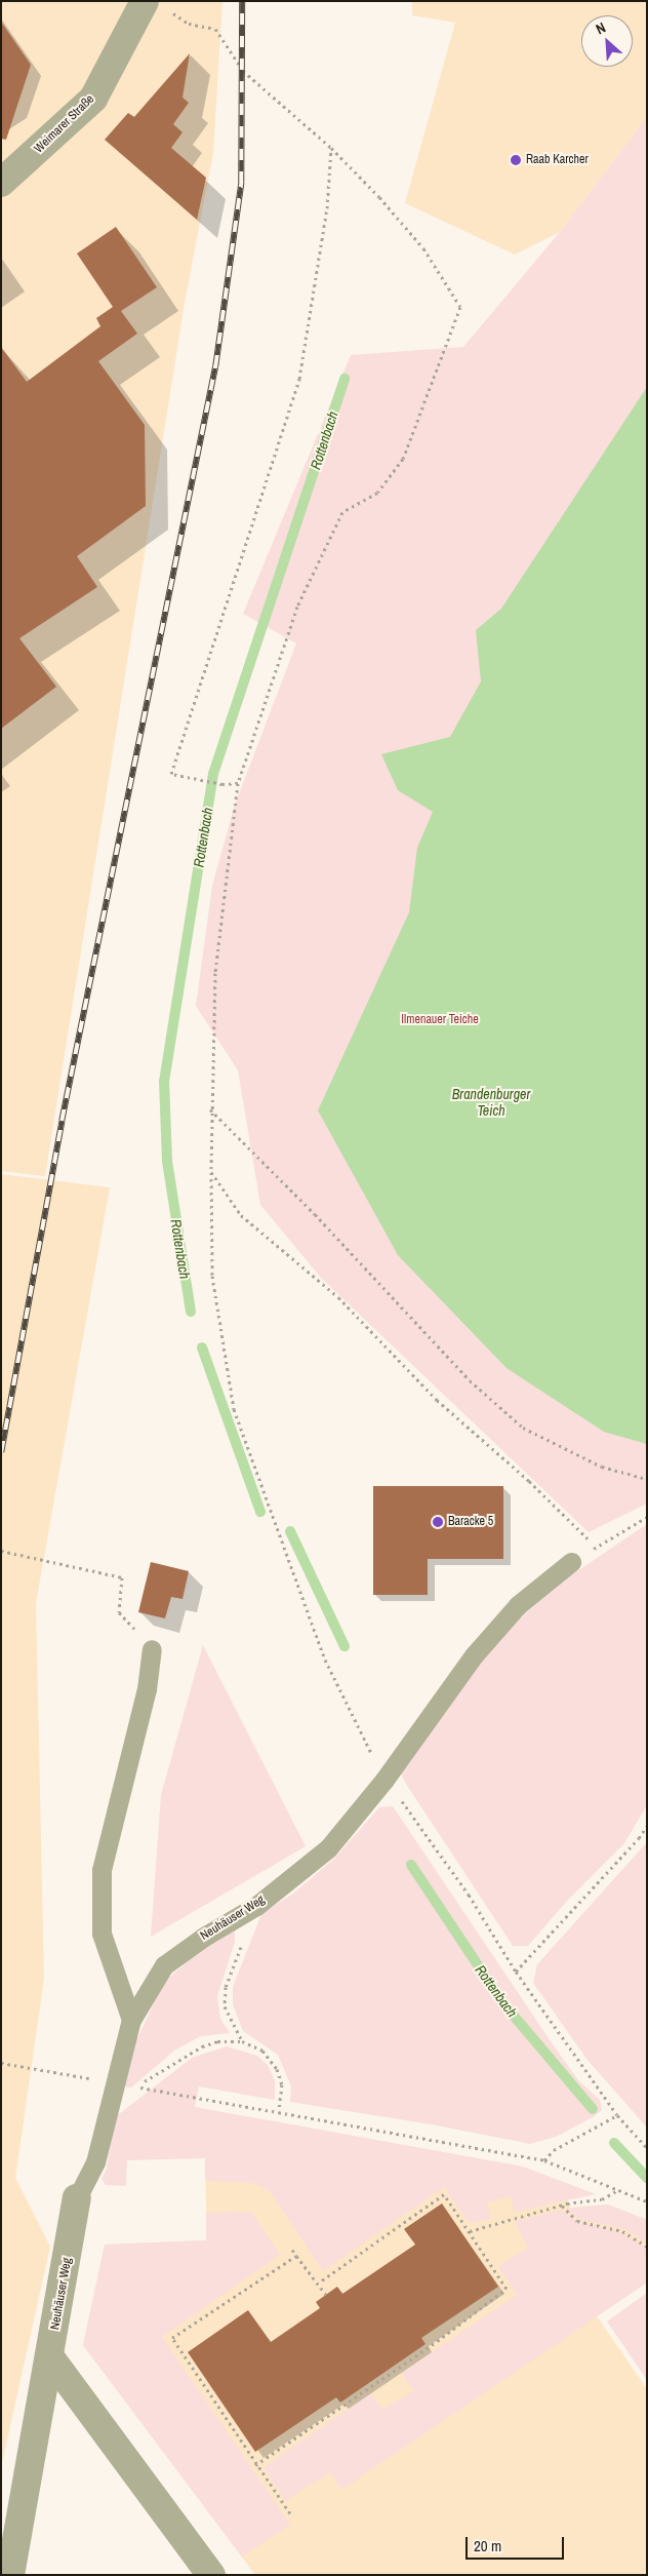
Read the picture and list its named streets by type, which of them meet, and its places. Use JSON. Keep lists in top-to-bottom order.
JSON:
{
  "streets": {
    "street": ["Weimarer Straße", "Neuhäuser Weg"]
  },
  "water": ["Rottenbach", "Brandenburger Teich"],
  "parks": ["Ilmenauer Teiche"],
  "places": ["Raab Karcher", "Baracke 5"],
  "scale_bar": "20 m",
  "north": "top left"
}
